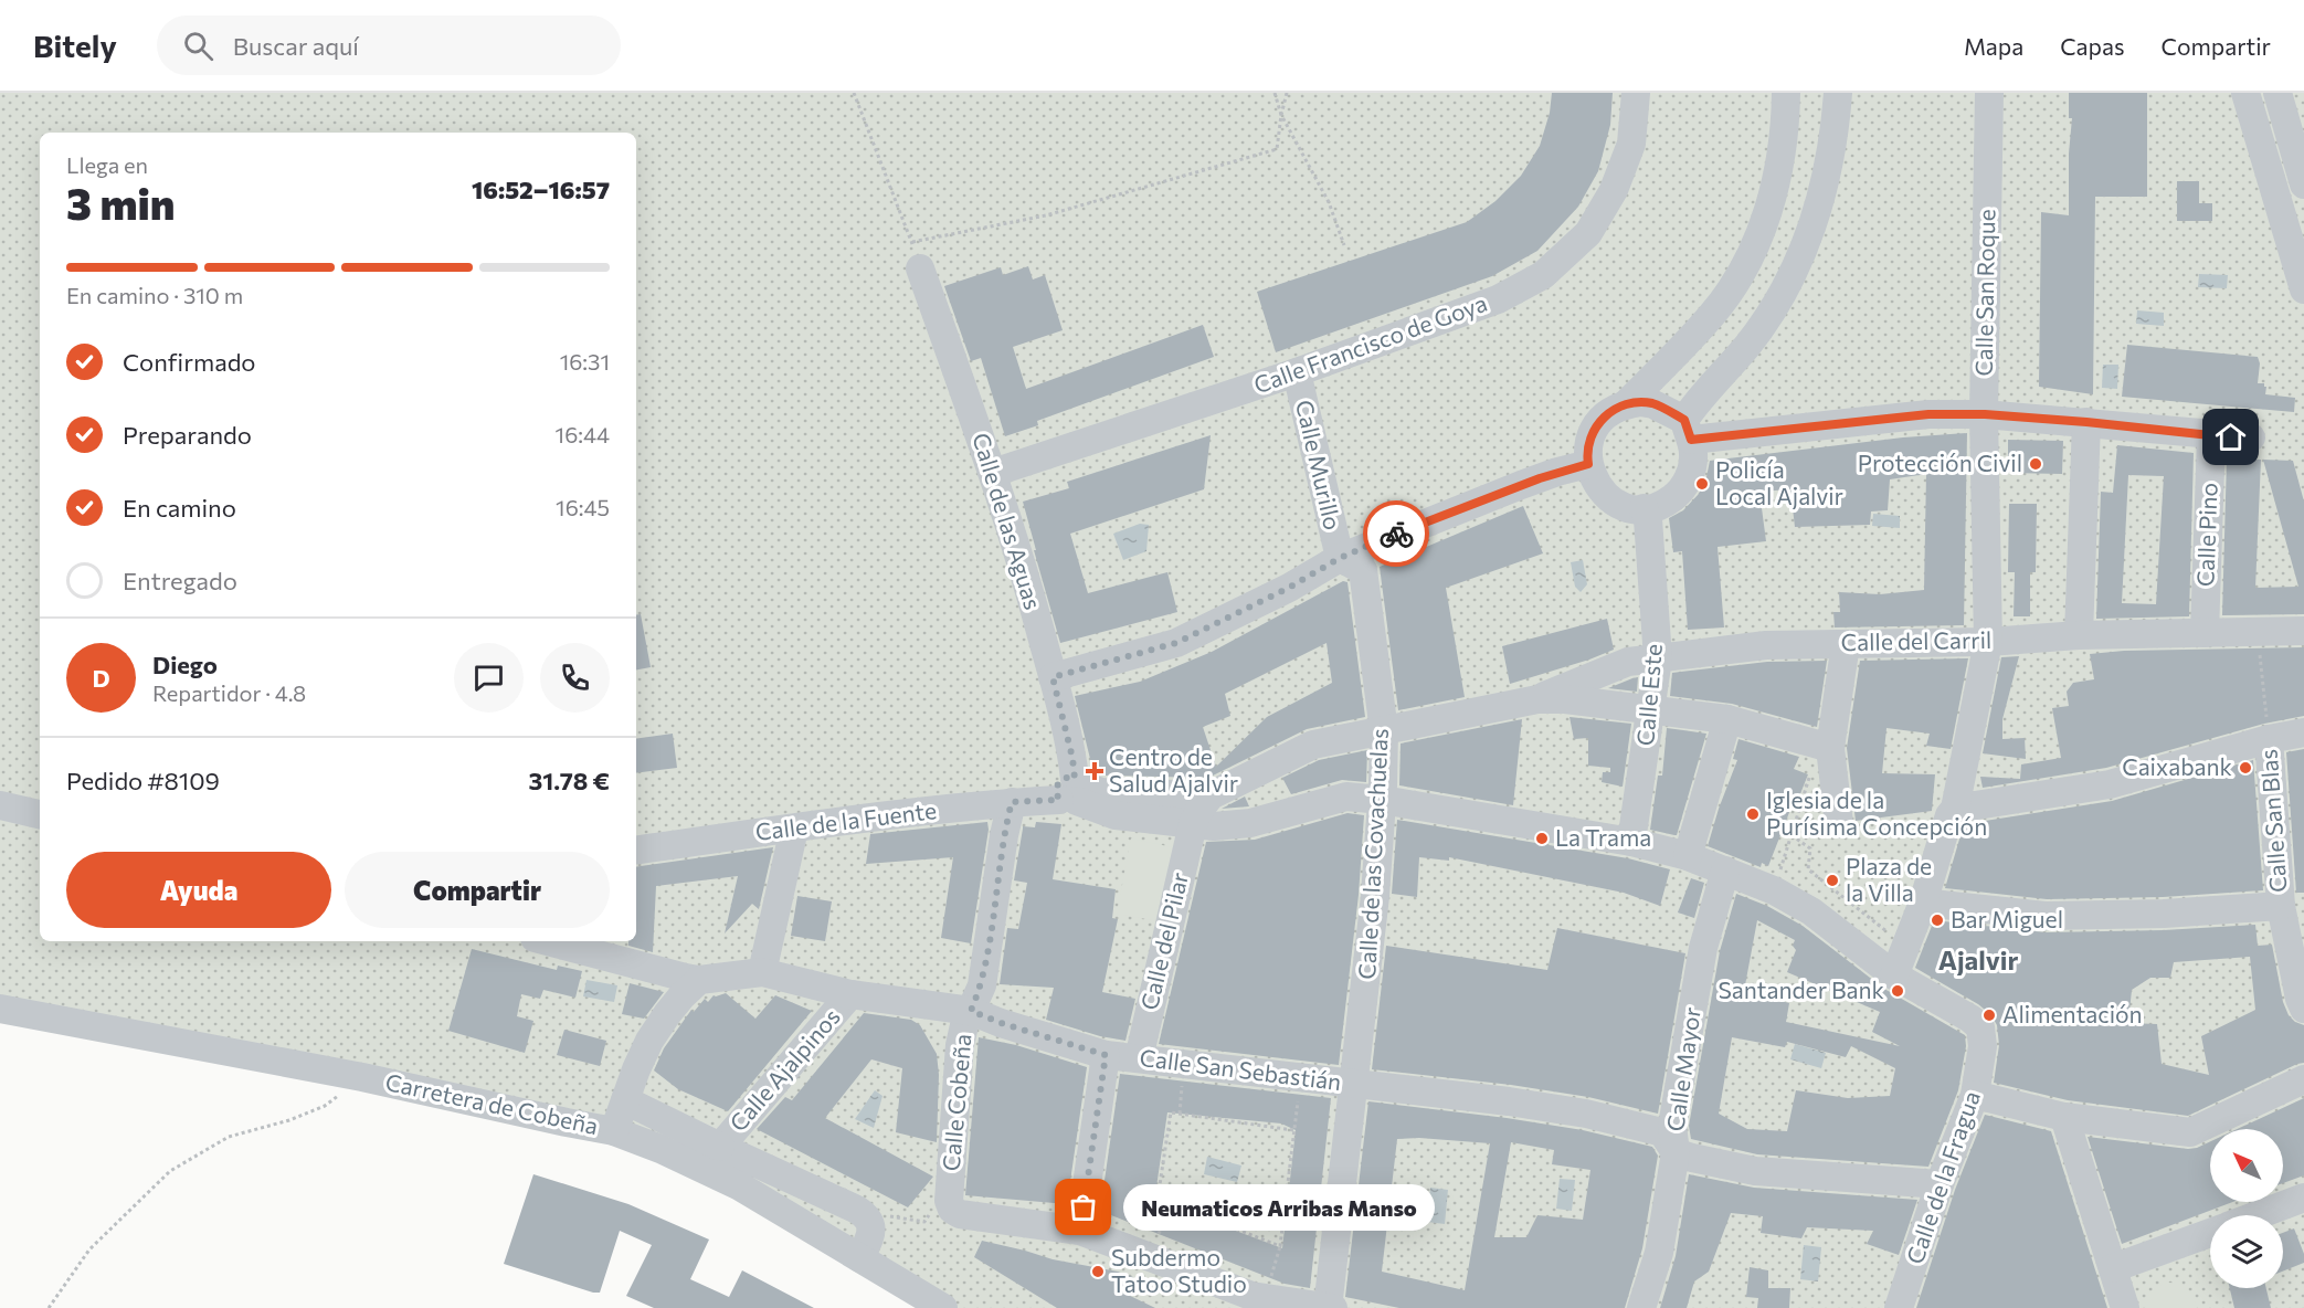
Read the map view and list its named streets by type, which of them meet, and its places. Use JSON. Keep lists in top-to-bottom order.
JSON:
{
  "streets": {
    "street": [
      "Calle San Roque",
      "Calle Francisco de Goya",
      "Calle Murillo",
      "Calle de las Aguas",
      "Calle Pino",
      "Calle del Carril",
      "Calle Este",
      "Calle San Blas",
      "Calle de la Fuente",
      "Calle de las Covachuelas",
      "Calle del Pilar",
      "Calle Mayor",
      "Calle Ajalpinos",
      "Calle San Sebastián",
      "Calle Cobeña",
      "Carretera de Cobeña",
      "Calle de la Fragua"
    ]
  },
  "crossings": [
    ["Calle San Roque", "Calle del Carril"],
    ["Calle Francisco de Goya", "Calle Murillo"],
    ["Calle Francisco de Goya", "Calle de las Aguas"],
    ["Calle Murillo", "Calle de las Covachuelas"],
    ["Calle de las Aguas", "Calle de la Fuente"],
    ["Calle Pino", "Calle del Carril"],
    ["Calle del Carril", "Calle Este"],
    ["Calle del Carril", "Calle San Blas"],
    ["Calle Este", "Calle de la Fuente"],
    ["Calle de la Fuente", "Calle de las Covachuelas"],
    ["Calle de la Fuente", "Calle del Pilar"],
    ["Calle de la Fuente", "Calle Mayor"],
    ["Calle de la Fuente", "Calle Cobeña"],
    ["Calle de las Covachuelas", "Calle San Sebastián"],
    ["Calle del Pilar", "Calle San Sebastián"],
    ["Calle Mayor", "Calle San Sebastián"],
    ["Calle Ajalpinos", "Calle San Sebastián"],
    ["Calle Ajalpinos", "Carretera de Cobeña"],
    ["Calle San Sebastián", "Calle Cobeña"]
  ],
  "districts": ["Ajalvir"],
  "places": {
    "other": [
      "Protección Civil",
      "Policía Local Ajalvir",
      "Caixabank",
      "Iglesia de la Purísima Concepción",
      "La Trama",
      "Plaza de la Villa",
      "Bar Miguel",
      "Santander Bank",
      "Alimentación",
      "Neumaticos Arribas Manso",
      "Subdermo Tatoo Studio"
    ],
    "health": ["Centro de Salud Ajalvir"]
  },
  "north": "top left",
  "page": {
    "header": "Bitely",
    "search": "Buscar aquí",
    "nav": ["Mapa", "Capas", "Compartir"],
    "heading": ["3 min", "Llega en", "16:52–16:57"],
    "panel": [
      "Diego",
      "Repartidor · 4.8",
      "Pedido #8109",
      "31.78 €"
    ],
    "bar": "En camino · 310 m",
    "list": [
      ["Confirmado", "16:31"],
      ["Preparando", "16:44"],
      ["En camino", "16:45"],
      "Entregado"
    ],
    "round": "D",
    "buttons": ["Ayuda", "Compartir"],
    "bubble": "Neumaticos Arribas Manso"
  }
}
